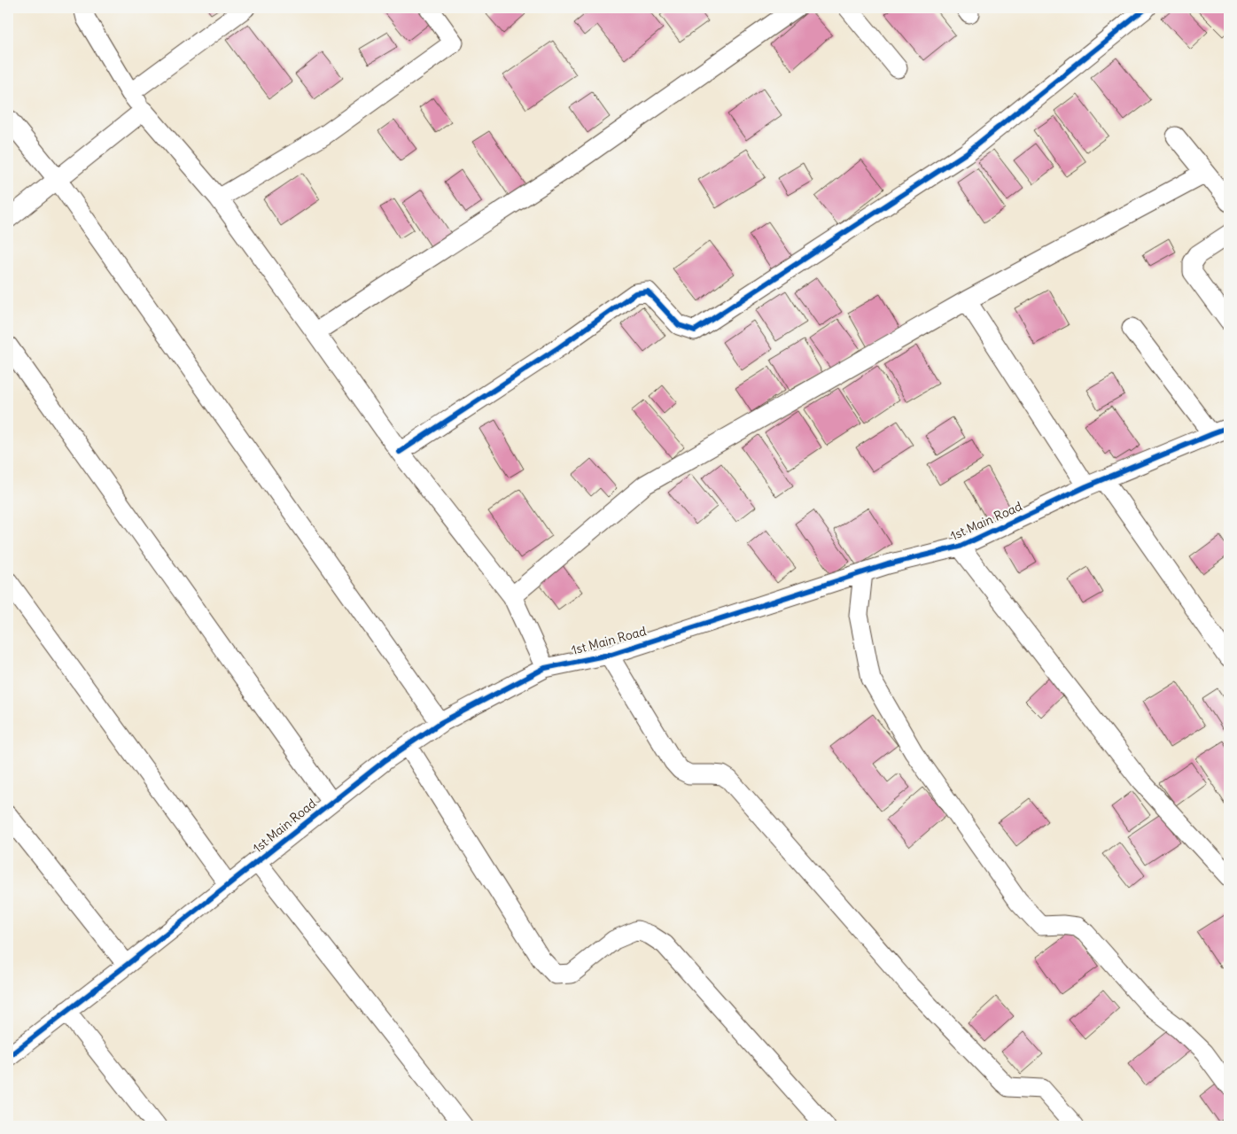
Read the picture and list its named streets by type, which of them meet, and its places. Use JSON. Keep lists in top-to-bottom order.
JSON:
{
  "streets": {
    "street": ["1st Main Road"]
  }
}
